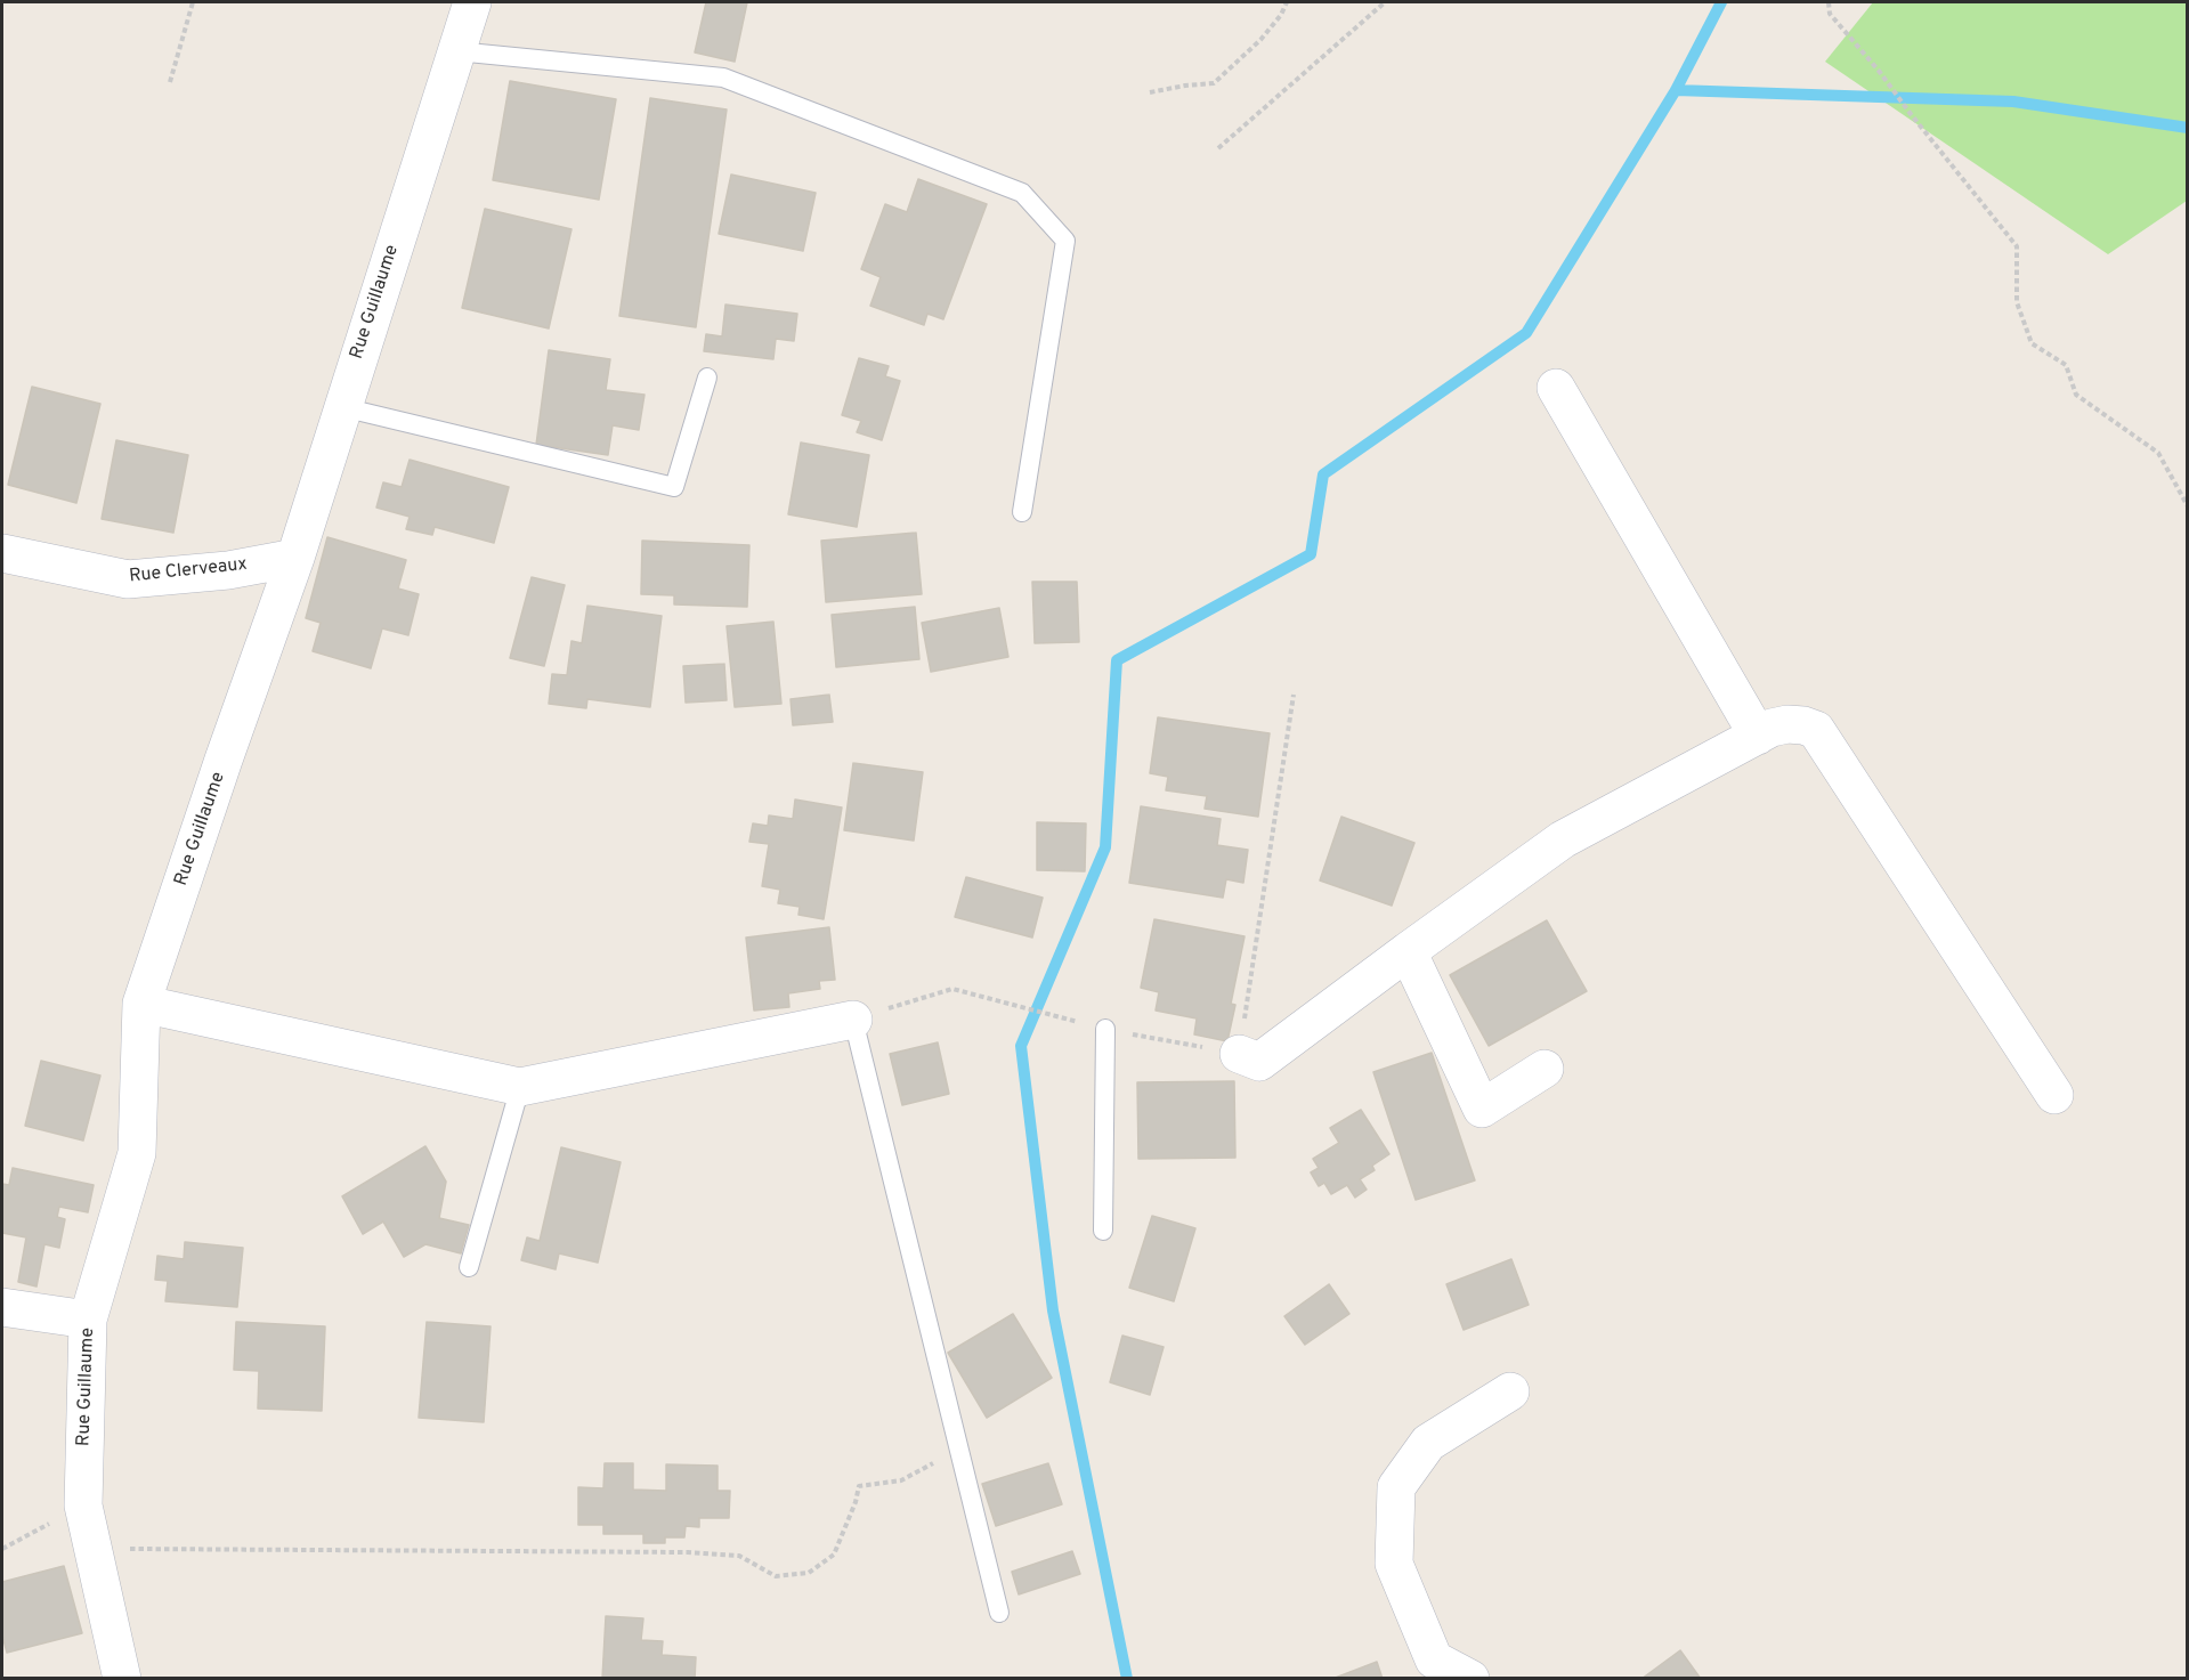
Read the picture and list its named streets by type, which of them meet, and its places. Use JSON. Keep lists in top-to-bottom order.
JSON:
{
  "streets": {
    "street": ["Rue Guillaume", "Rue Clerveaux"]
  },
  "crossings": [
    ["Rue Guillaume", "Rue Clerveaux"]
  ]
}
